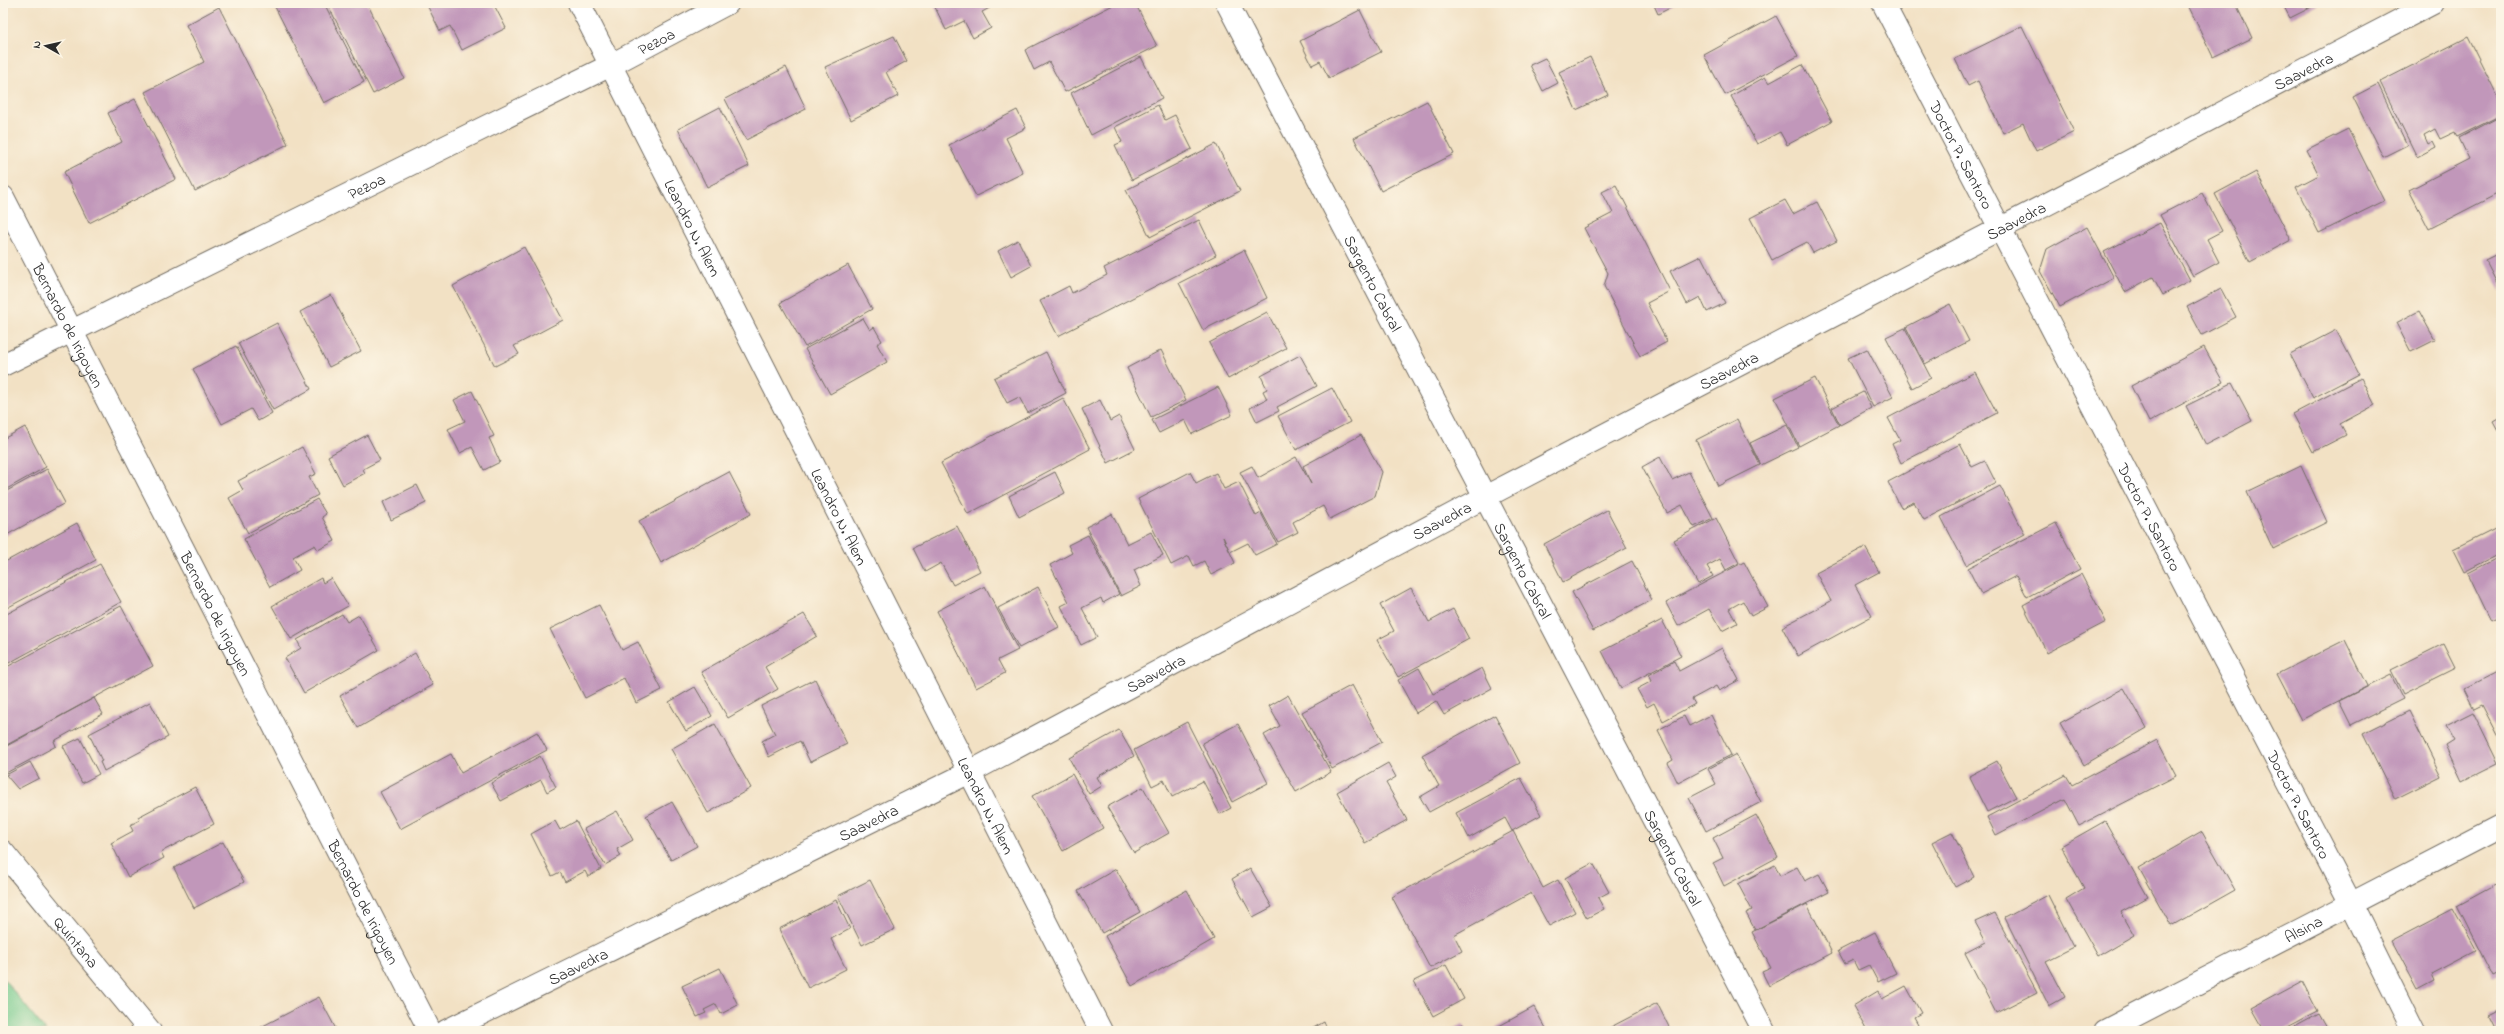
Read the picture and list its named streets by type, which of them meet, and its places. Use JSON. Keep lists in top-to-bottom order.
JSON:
{
  "streets": {
    "street": [
      "Pezoa",
      "Saavedra",
      "Doctor P. Santoro",
      "Leandro N. Alem",
      "Sargento Cabral",
      "Bernardo de Irigoyen",
      "Alsina",
      "Quintana"
    ]
  },
  "crossings": [
    ["Pezoa", "Leandro N. Alem"],
    ["Pezoa", "Bernardo de Irigoyen"],
    ["Saavedra", "Doctor P. Santoro"],
    ["Saavedra", "Leandro N. Alem"],
    ["Saavedra", "Sargento Cabral"],
    ["Doctor P. Santoro", "Alsina"]
  ],
  "north": "left"
}
